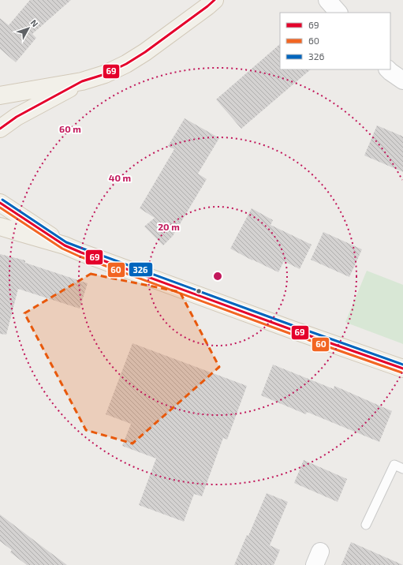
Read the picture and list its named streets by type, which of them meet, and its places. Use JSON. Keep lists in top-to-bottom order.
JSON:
{
  "lines": ["transit line 69", "transit line 326", "transit line 60"],
  "legend": ["69", "60", "326"],
  "north": "top right",
  "rings": ["60 m", "40 m", "20 m"]
}
